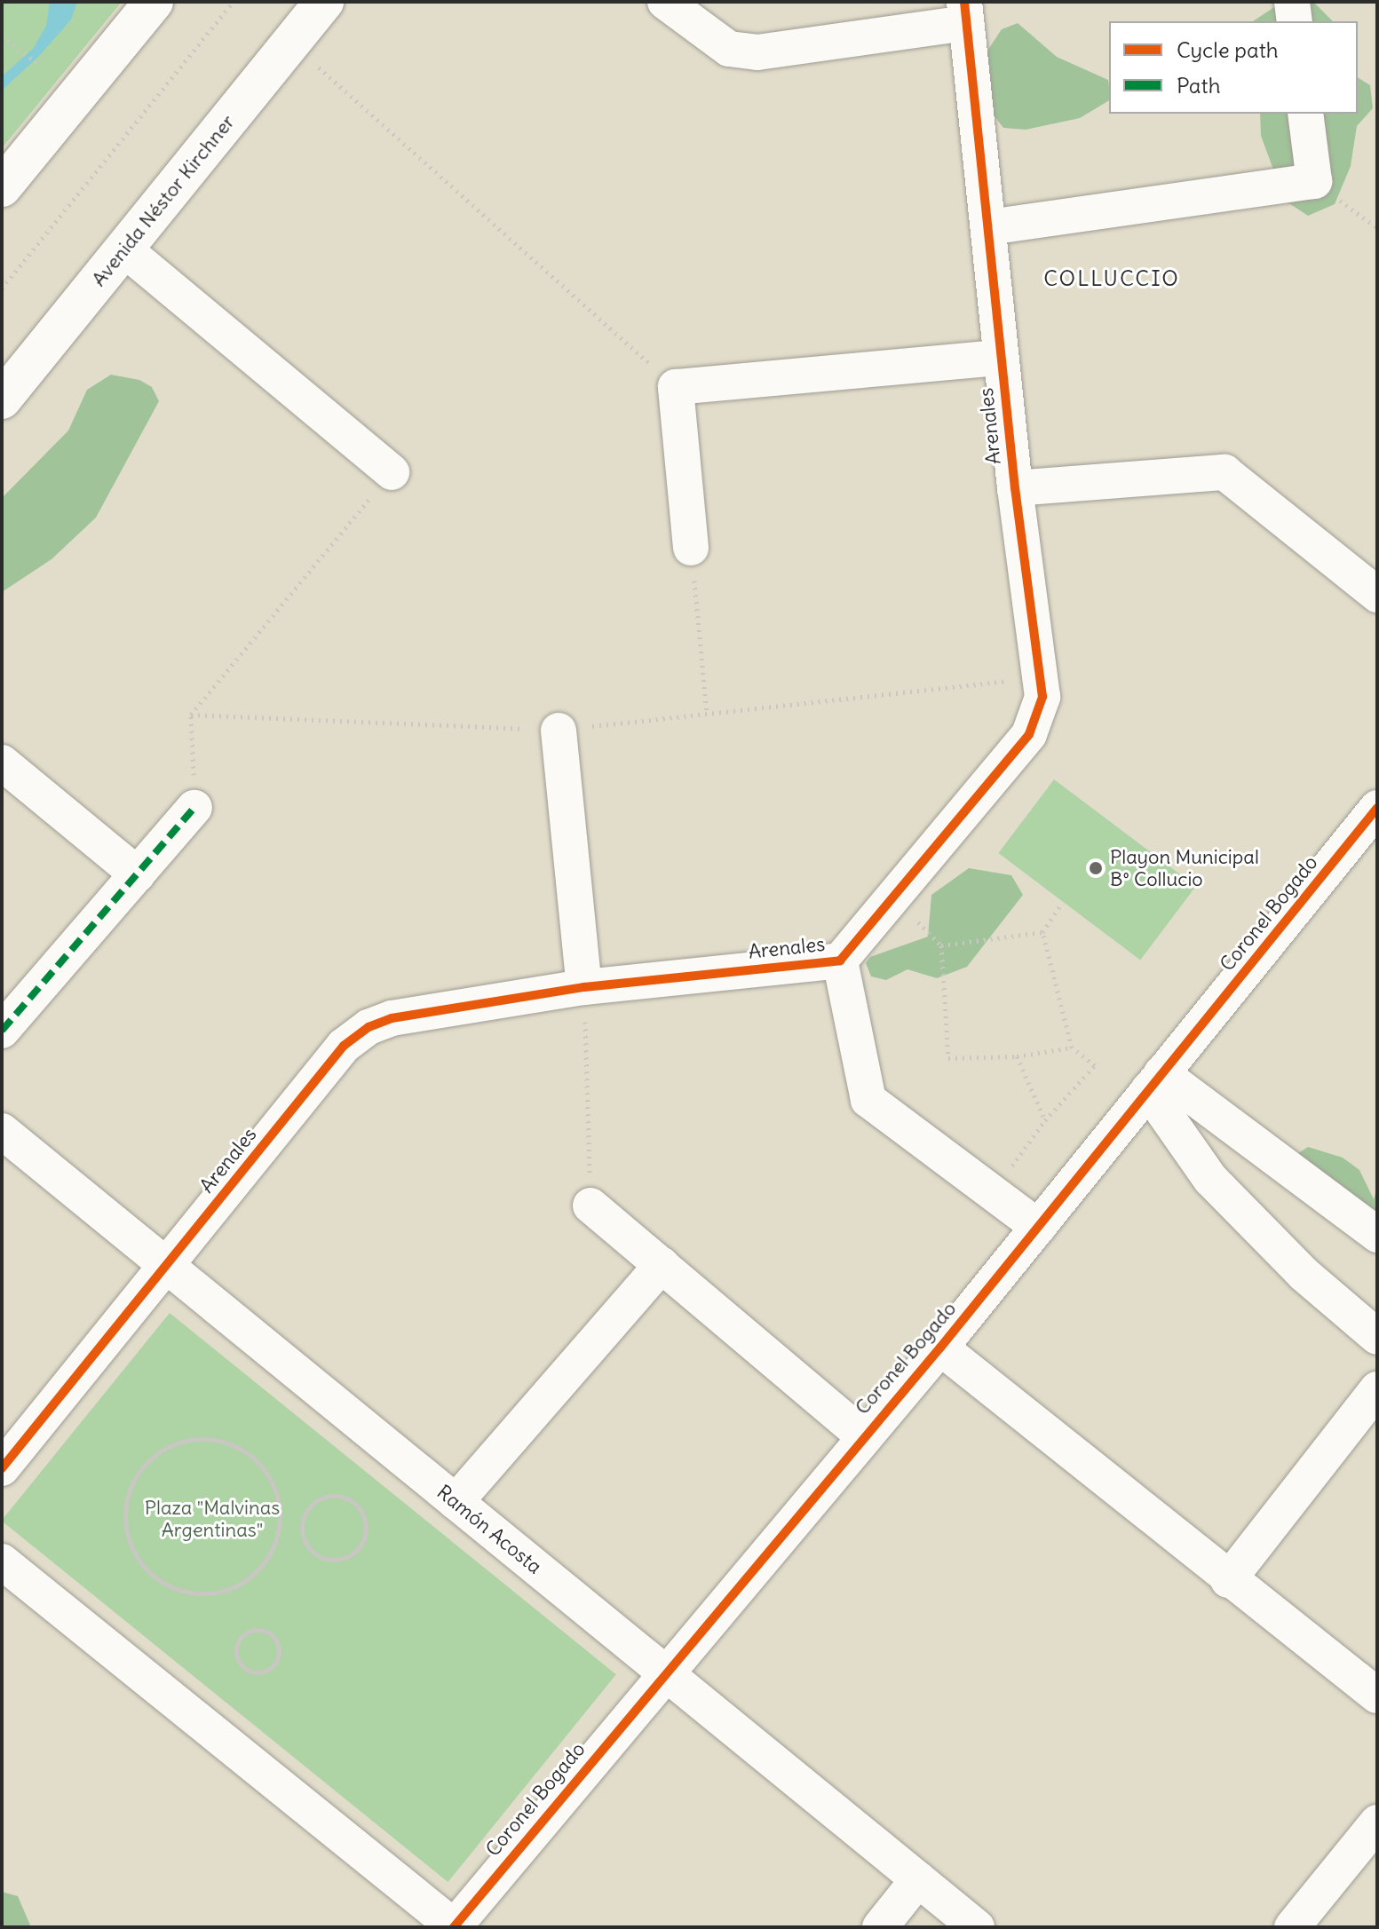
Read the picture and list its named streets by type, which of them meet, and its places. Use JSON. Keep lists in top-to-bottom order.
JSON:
{
  "streets": {
    "main road": ["Avenida Néstor Kirchner"],
    "street": ["Arenales", "Coronel Bogado", "Ramón Acosta"]
  },
  "crossings": [
    ["Arenales", "Ramón Acosta"],
    ["Coronel Bogado", "Ramón Acosta"]
  ],
  "districts": ["COLLUCCIO"],
  "parks": ["Plaza \"Malvinas Argentinas\""],
  "places": ["Playon Municipal B° Collucio"],
  "legend": ["Cycle path", "Path"]
}
